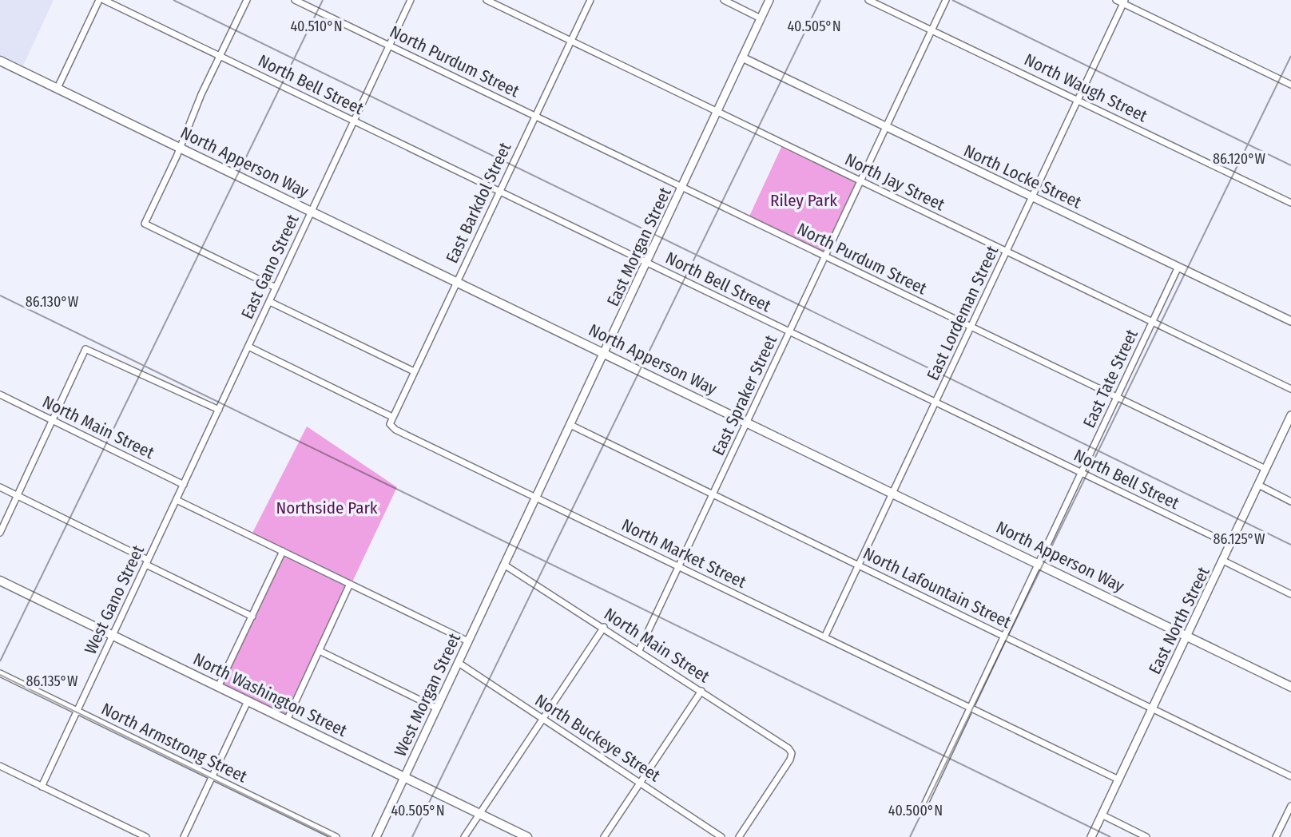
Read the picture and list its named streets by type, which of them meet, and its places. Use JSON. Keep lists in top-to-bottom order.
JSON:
{
  "streets": {
    "main road": ["North Apperson Way", "North Washington Street"],
    "street": [
      "North Purdum Street",
      "North Bell Street",
      "North Waugh Street",
      "North Locke Street",
      "North Jay Street",
      "East Barkdol Street",
      "East Morgan Street",
      "East Gano Street",
      "East Lordeman Street",
      "East Tate Street",
      "East Spraker Street",
      "North Main Street",
      "North Market Street",
      "North Lafountain Street",
      "West Gano Street",
      "East North Street",
      "West Morgan Street",
      "North Buckeye Street",
      "North Armstrong Street"
    ]
  },
  "crossings": [
    ["North Purdum Street", "East Barkdol Street"],
    ["North Purdum Street", "East Morgan Street"],
    ["North Purdum Street", "East Gano Street"],
    ["North Purdum Street", "East Lordeman Street"],
    ["North Purdum Street", "East Tate Street"],
    ["North Purdum Street", "East Spraker Street"],
    ["North Purdum Street", "East North Street"],
    ["North Bell Street", "East Barkdol Street"],
    ["North Bell Street", "East Morgan Street"],
    ["North Bell Street", "East Gano Street"],
    ["North Bell Street", "East Lordeman Street"],
    ["North Bell Street", "East Tate Street"],
    ["North Bell Street", "East Spraker Street"],
    ["North Bell Street", "East North Street"],
    ["North Waugh Street", "East Lordeman Street"],
    ["North Waugh Street", "East Spraker Street"],
    ["North Apperson Way", "East Barkdol Street"],
    ["North Apperson Way", "East Morgan Street"],
    ["North Apperson Way", "East Gano Street"],
    ["North Apperson Way", "East Lordeman Street"],
    ["North Apperson Way", "East Tate Street"],
    ["North Apperson Way", "East Spraker Street"],
    ["North Apperson Way", "East North Street"],
    ["North Locke Street", "East Morgan Street"],
    ["North Locke Street", "East Lordeman Street"],
    ["North Locke Street", "East Tate Street"],
    ["North Locke Street", "East Spraker Street"],
    ["North Jay Street", "East Barkdol Street"],
    ["North Jay Street", "East Morgan Street"],
    ["North Jay Street", "East Lordeman Street"],
    ["North Jay Street", "East Tate Street"],
    ["North Jay Street", "East Spraker Street"],
    ["East Barkdol Street", "North Market Street"],
    ["East Morgan Street", "North Main Street"],
    ["East Morgan Street", "North Market Street"],
    ["East Morgan Street", "North Lafountain Street"],
    ["East Morgan Street", "West Morgan Street"],
    ["East Gano Street", "North Main Street"],
    ["East Gano Street", "North Market Street"],
    ["East Gano Street", "West Gano Street"],
    ["East Lordeman Street", "North Market Street"],
    ["East Lordeman Street", "North Lafountain Street"],
    ["East Tate Street", "North Market Street"],
    ["East Tate Street", "North Lafountain Street"],
    ["East Spraker Street", "North Main Street"],
    ["East Spraker Street", "North Market Street"],
    ["East Spraker Street", "North Lafountain Street"],
    ["North Main Street", "West Gano Street"],
    ["North Main Street", "West Morgan Street"],
    ["North Market Street", "East North Street"],
    ["North Lafountain Street", "East North Street"],
    ["West Gano Street", "North Washington Street"],
    ["West Gano Street", "North Armstrong Street"],
    ["North Washington Street", "West Morgan Street"],
    ["West Morgan Street", "North Buckeye Street"]
  ],
  "parks": ["Riley Park", "Northside Park"],
  "coordinates": [
    "40.510°N",
    "40.505°N",
    "86.120°W",
    "86.130°W",
    "86.125°W",
    "86.135°W",
    "40.500°N"
  ]
}
